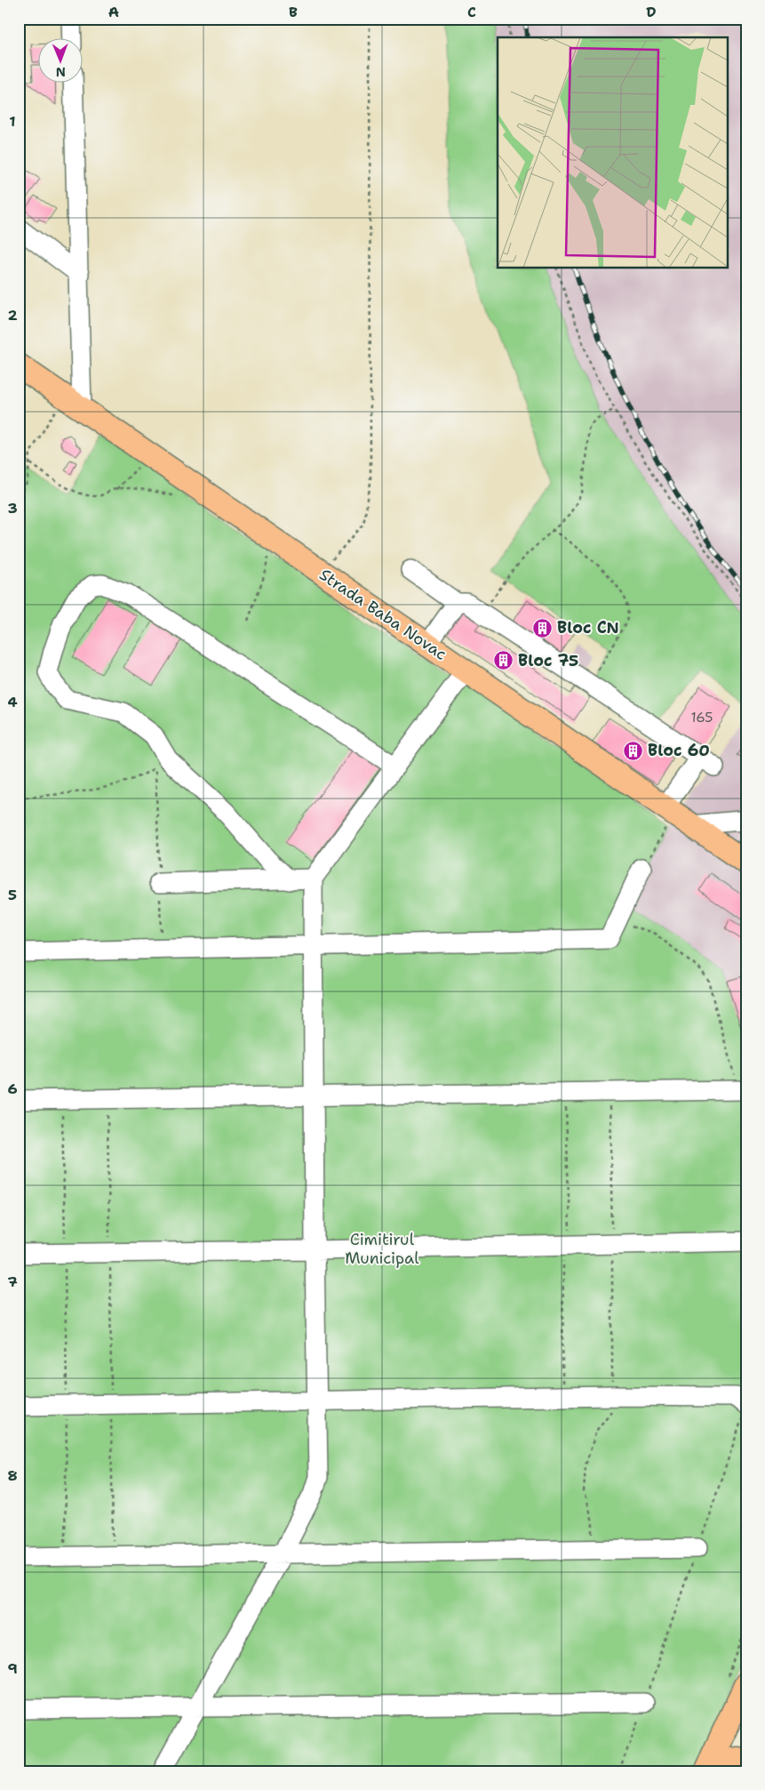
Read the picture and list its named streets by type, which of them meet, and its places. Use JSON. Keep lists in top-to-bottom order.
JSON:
{
  "streets": {
    "main road": ["Strada Baba Novac"]
  },
  "parks": ["Cimitirul Municipal"],
  "places": {
    "building": ["Bloc CN", "Bloc 75", "Bloc 60"]
  },
  "house_numbers": ["165"],
  "north": "bottom",
  "grid": {
    "columns": [
      "A",
      "B",
      "C",
      "D"
    ],
    "rows": [
      "1",
      "2",
      "3",
      "4",
      "5",
      "6",
      "7",
      "8",
      "9"
    ]
  }
}
